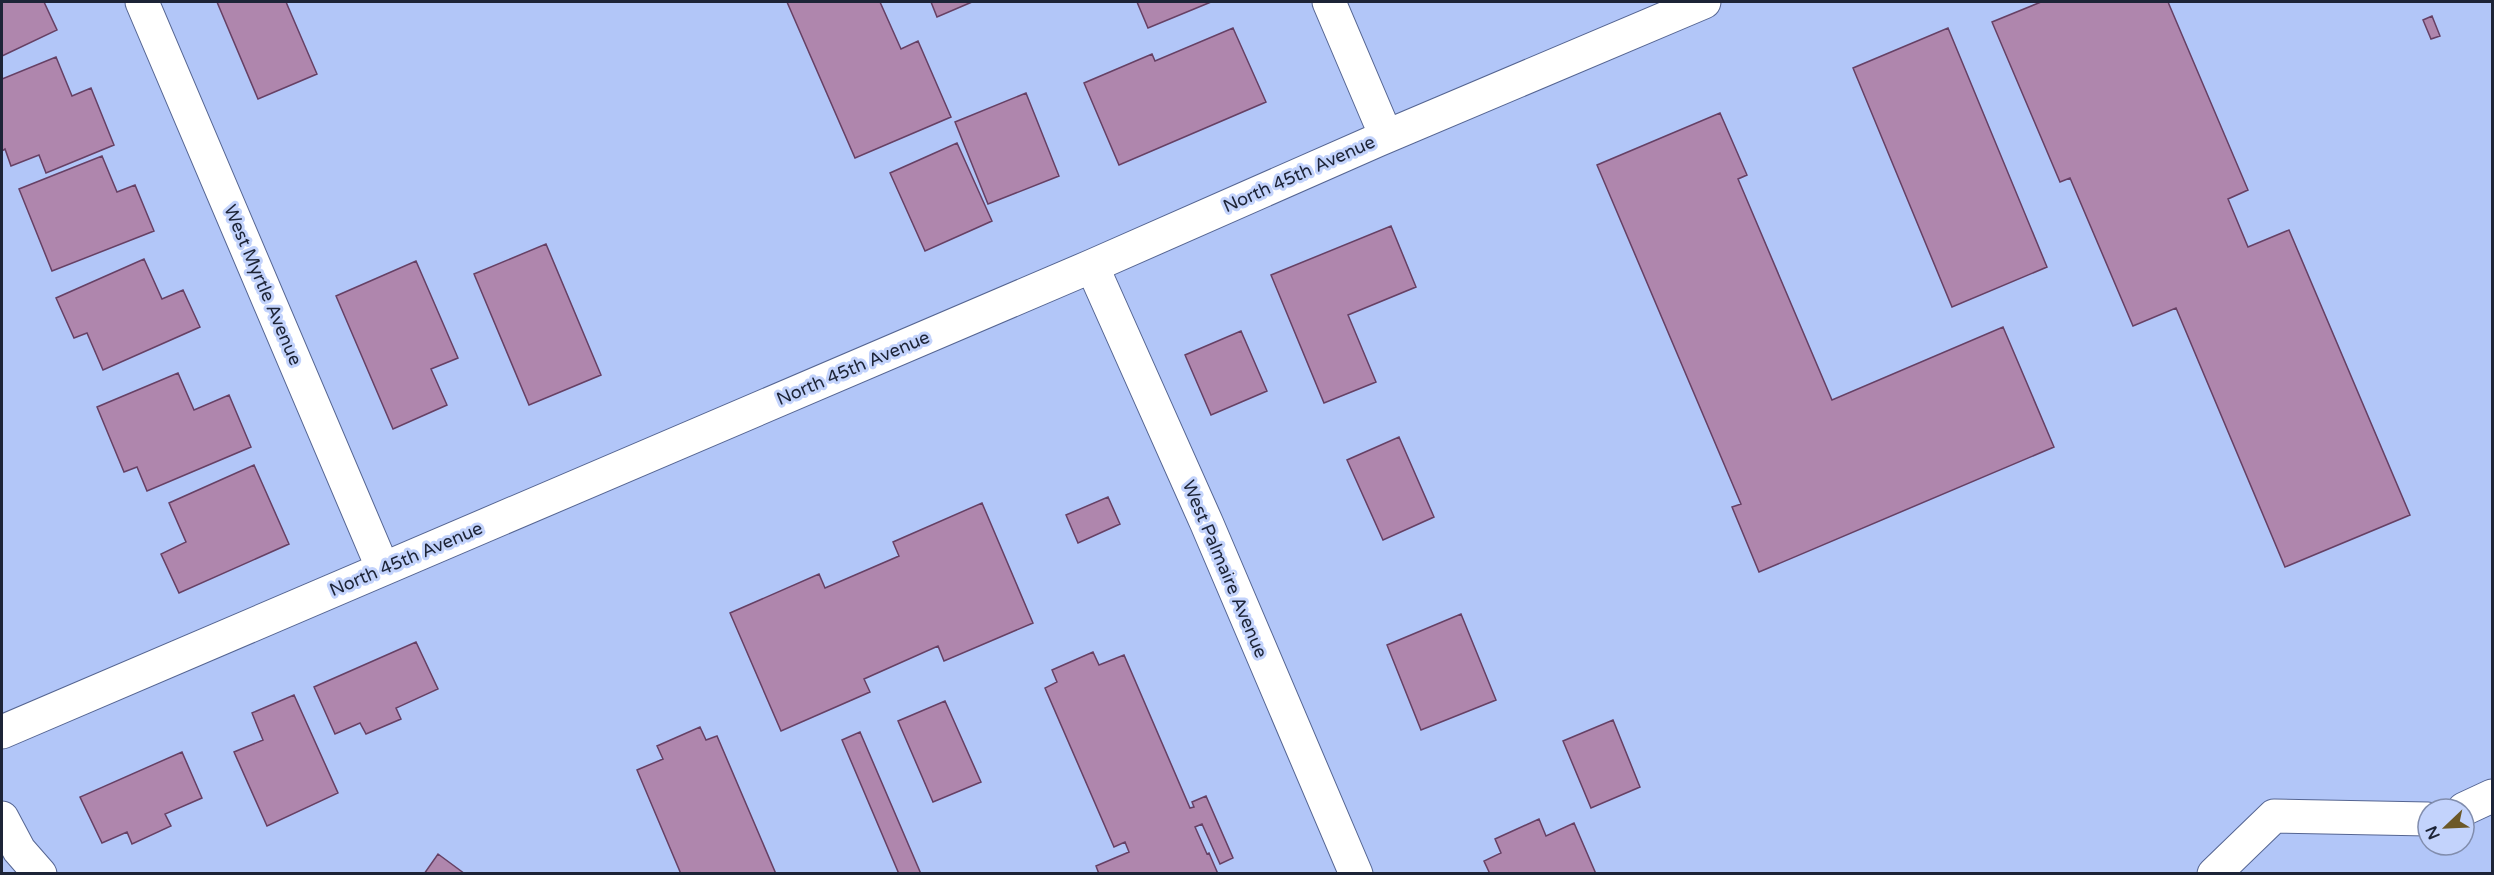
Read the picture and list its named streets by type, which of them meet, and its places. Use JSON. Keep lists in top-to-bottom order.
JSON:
{
  "streets": {
    "street": ["North 45th Avenue", "West Myrtle Avenue", "West Palmaire Avenue"]
  },
  "crossings": [
    ["North 45th Avenue", "West Myrtle Avenue"],
    ["North 45th Avenue", "West Palmaire Avenue"]
  ],
  "north": "bottom left"
}
